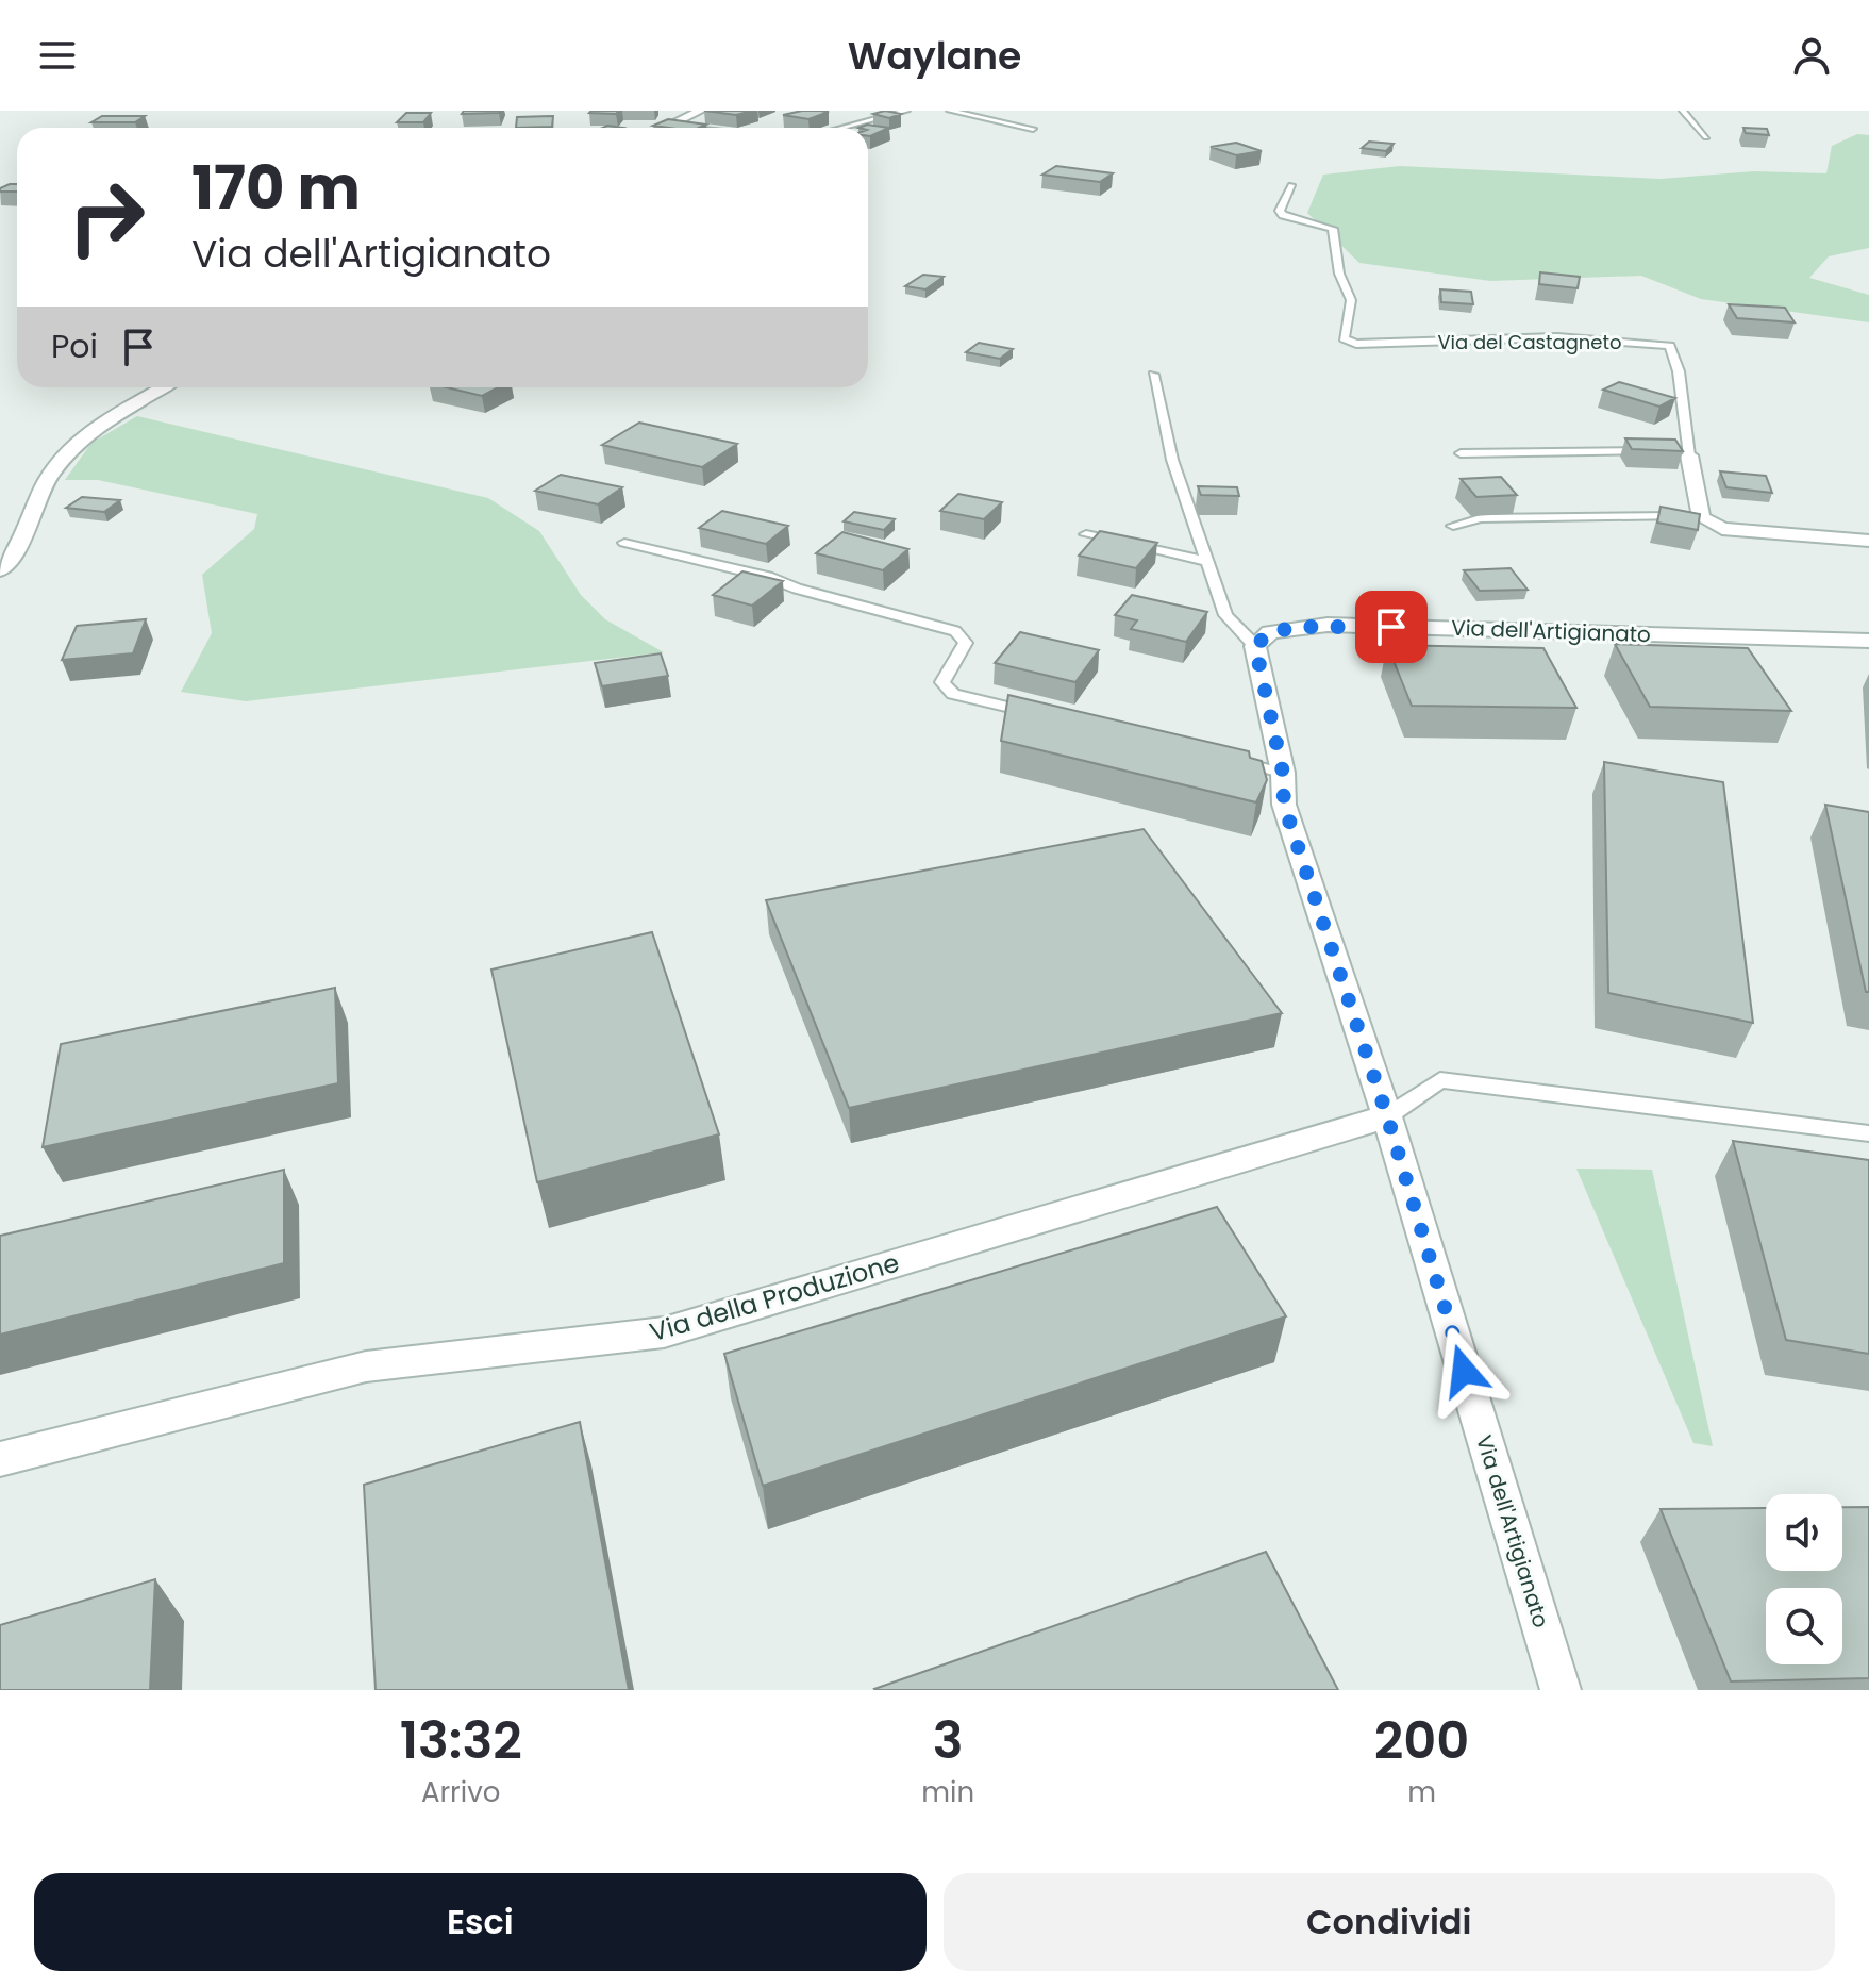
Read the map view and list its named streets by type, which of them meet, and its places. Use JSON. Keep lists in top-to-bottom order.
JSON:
{
  "streets": {
    "street": ["Via del Castagneto", "Via dell'Artigianato", "Via della Produzione"]
  },
  "crossings": [
    ["Via dell'Artigianato", "Via della Produzione"]
  ],
  "page": {
    "header": "Waylane",
    "turn": ["170 m", "Via dell'Artigianato"],
    "then": "Poi",
    "eta": [
      "13:32",
      "Arrivo",
      "3",
      "min",
      "200",
      "m"
    ],
    "buttons": ["Esci", "Condividi"]
  }
}
